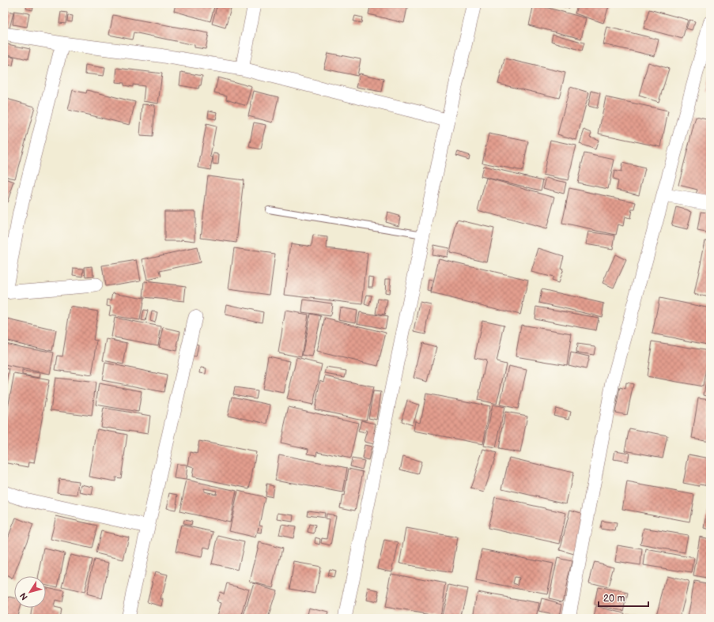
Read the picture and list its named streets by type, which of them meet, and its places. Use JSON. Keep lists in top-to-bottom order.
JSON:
{
  "scale_bar": "20 m",
  "north": "bottom left"
}
